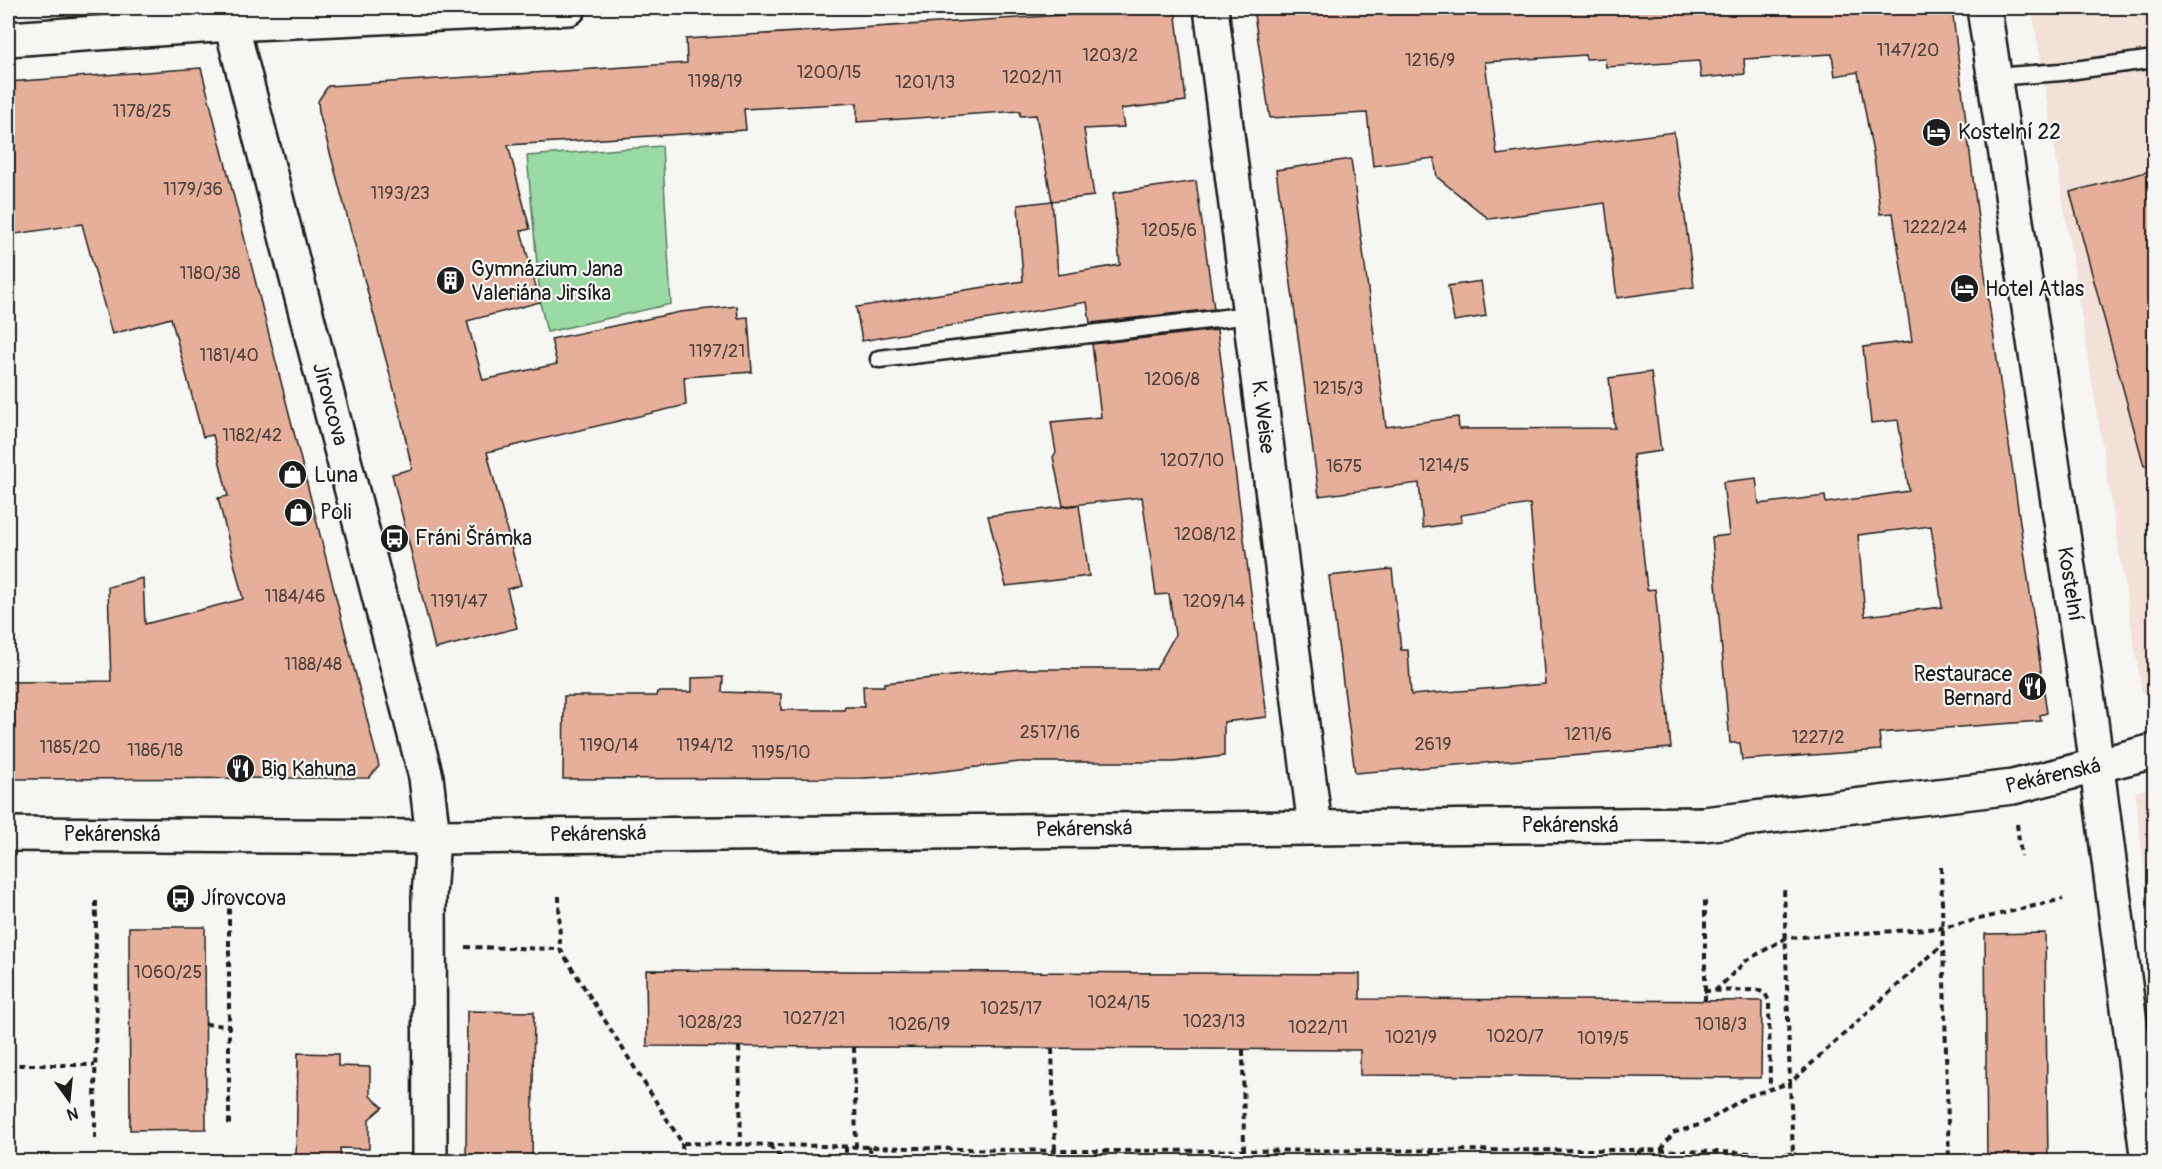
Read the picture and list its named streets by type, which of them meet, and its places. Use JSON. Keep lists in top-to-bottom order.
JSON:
{
  "streets": {
    "street": [
      "Jírovcova",
      "K. Weise",
      "Kostelní",
      "Pekárenská"
    ]
  },
  "crossings": [
    ["Jírovcova", "Pekárenská"],
    ["K. Weise", "Pekárenská"],
    ["Kostelní", "Pekárenská"]
  ],
  "places": {
    "hotel": ["Kostelní 22", "Hotel Atlas"],
    "building": ["Gymnázium Jana Valeriána Jirsíka"],
    "shop": ["Luna", "Poli"],
    "bus stop": ["Fráni Šrámka", "Jírovcova"],
    "restaurant": ["Restaurace Bernard", "Big Kahuna"]
  },
  "house_numbers": [
    "1147/20",
    "1203/2",
    "1216/9",
    "1200/15",
    "1202/11",
    "1198/19",
    "1201/13",
    "1178/25",
    "1179/36",
    "1193/23",
    "1222/24",
    "1205/6",
    "1180/38",
    "1197/21",
    "1181/40",
    "1206/8",
    "1215/3",
    "1182/42",
    "1207/10",
    "1214/5",
    "1675",
    "1208/12",
    "1184/46",
    "1191/47",
    "1209/14",
    "1188/48",
    "2517/16",
    "1211/6",
    "1227/2",
    "2619",
    "1190/14",
    "1194/12",
    "1185/20",
    "1186/18",
    "1195/10",
    "1060/25",
    "1024/15",
    "1025/17",
    "1027/21",
    "1023/13",
    "1028/23",
    "1026/19",
    "1018/3",
    "1022/11",
    "1020/7",
    "1021/9",
    "1019/5"
  ],
  "north": "bottom"
}
